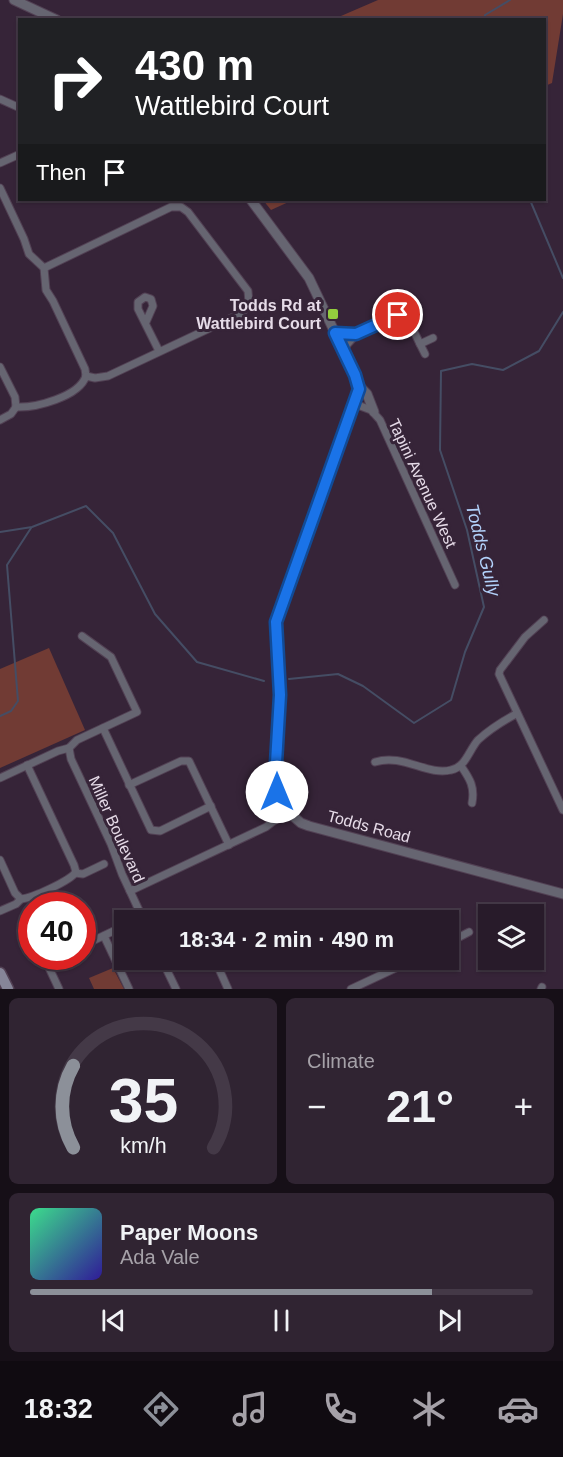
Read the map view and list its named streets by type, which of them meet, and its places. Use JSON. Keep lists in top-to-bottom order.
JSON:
{
  "streets": {
    "street": ["Tapini Avenue West", "Todds Road", "Miller Boulevard"]
  },
  "water": ["Todds Gully"],
  "places": {
    "transit": ["Todds Rd at Wattlebird Court"]
  },
  "page": {
    "turn": ["430 m", "Wattlebird Court"],
    "then": "Then",
    "limit": "40",
    "trip": "18:34 · 2 min · 490 m",
    "tile": "Climate",
    "heat": ["−", "21°", "+"],
    "song": ["Paper Moons", "Ada Vale"],
    "tabs": "18:32",
    "gauge": ["35", "km/h"]
  }
}
